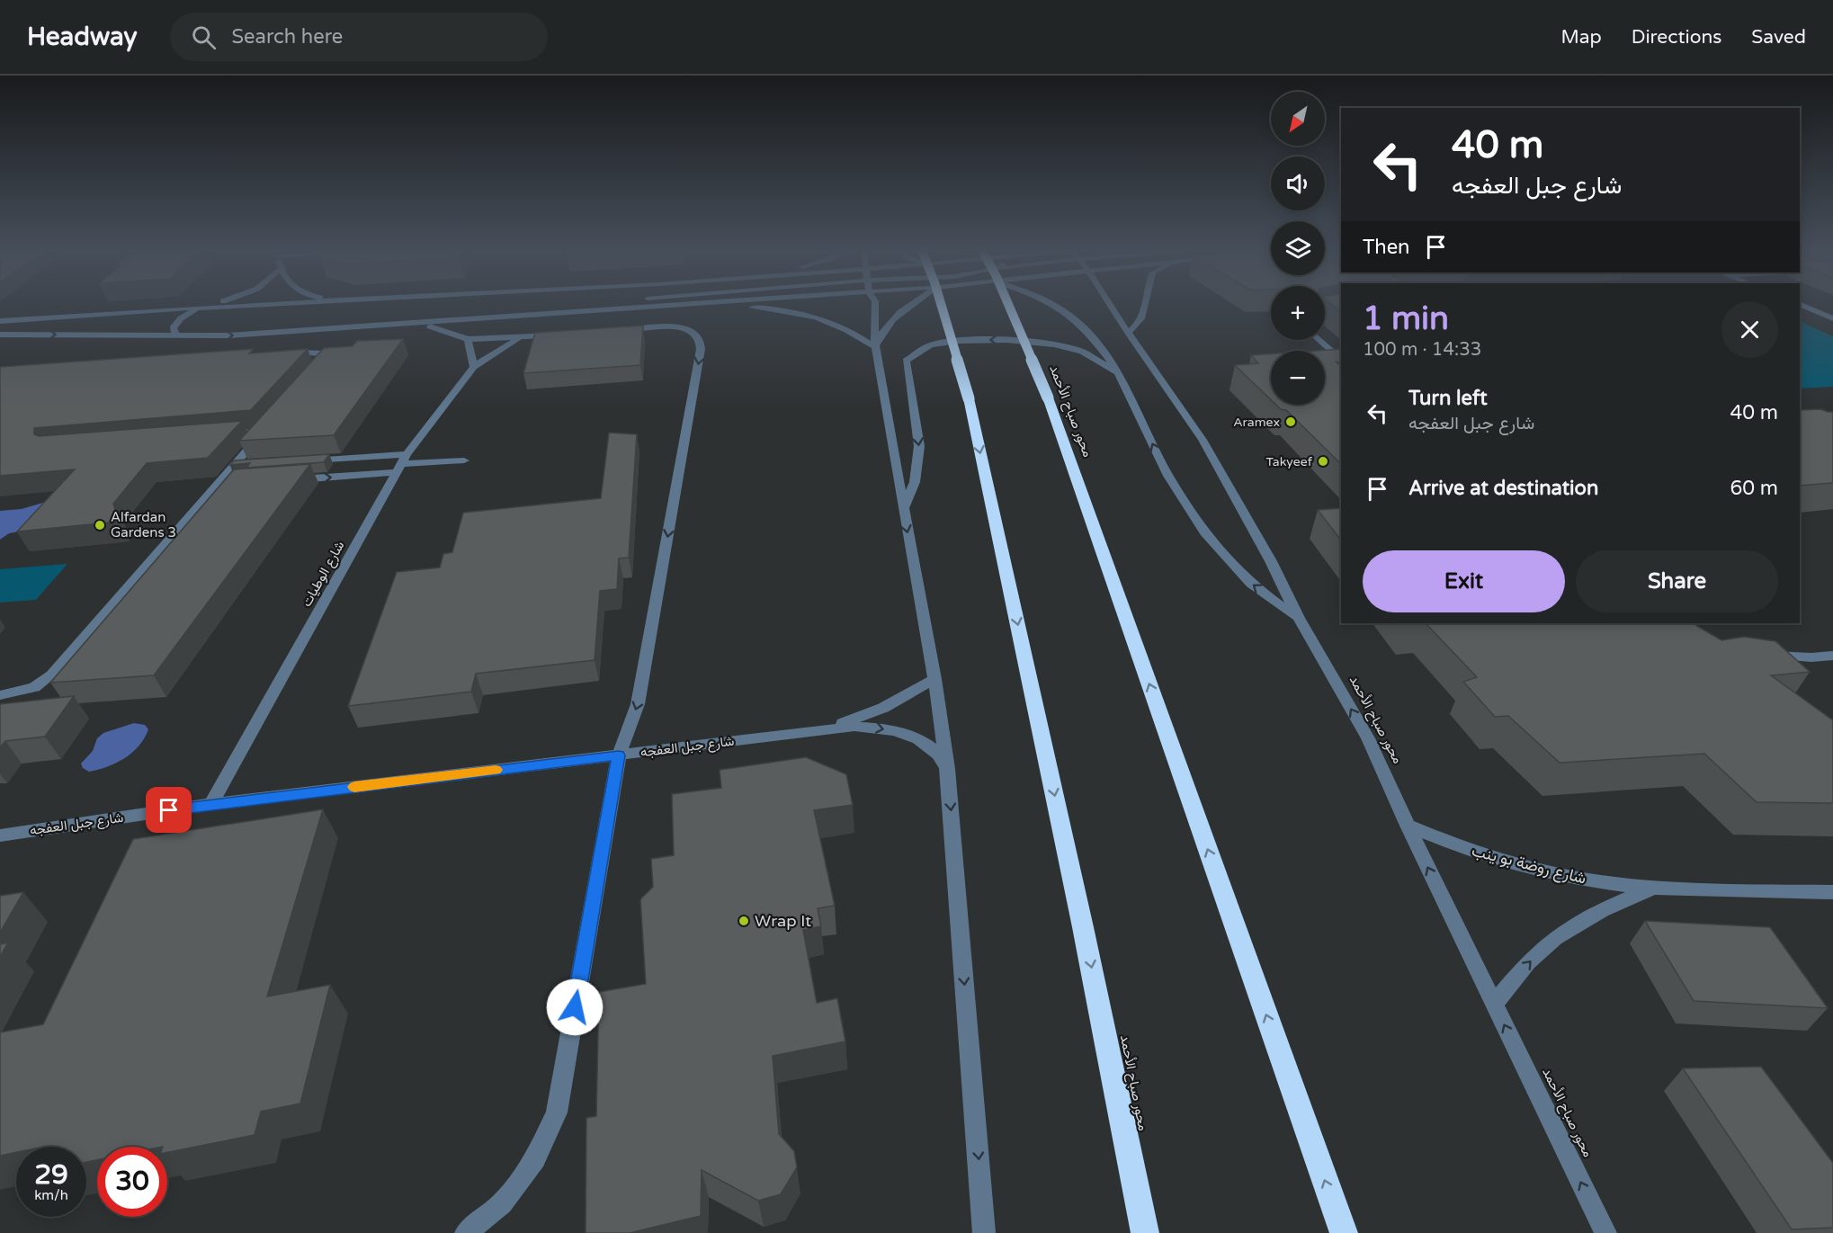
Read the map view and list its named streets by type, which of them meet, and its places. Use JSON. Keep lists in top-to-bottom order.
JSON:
{
  "streets": {
    "highway": ["محور صباح الأحمد"],
    "street": ["شارع الوطيات", "شارع جبل العفجه", "شارع روضة بو ينب"]
  },
  "crossings": [
    ["محور صباح الأحمد", "شارع روضة بو ينب"],
    ["شارع الوطيات", "شارع جبل العفجه"]
  ],
  "places": [
    "Aramex",
    "Takyeef",
    "Alfardan Gardens 3",
    "Wrap It"
  ],
  "north": "bottom left",
  "page": {
    "header": "Headway",
    "search": "Search here",
    "nav": ["Map", "Directions", "Saved"],
    "map_buttons": ["+", "−"],
    "turn": ["40 m", "شارع جبل العفجه"],
    "then": "Then",
    "heading": ["1 min", "100 m · 14:33"],
    "list": [
      {
        "name": "Turn left",
        "note": "شارع جبل العفجه",
        "value": "40 m"
      },
      {
        "name": "Arrive at destination",
        "value": "60 m"
      }
    ],
    "buttons": ["Exit", "Share"],
    "speed": "29 km/h",
    "limit": "30"
  }
}
